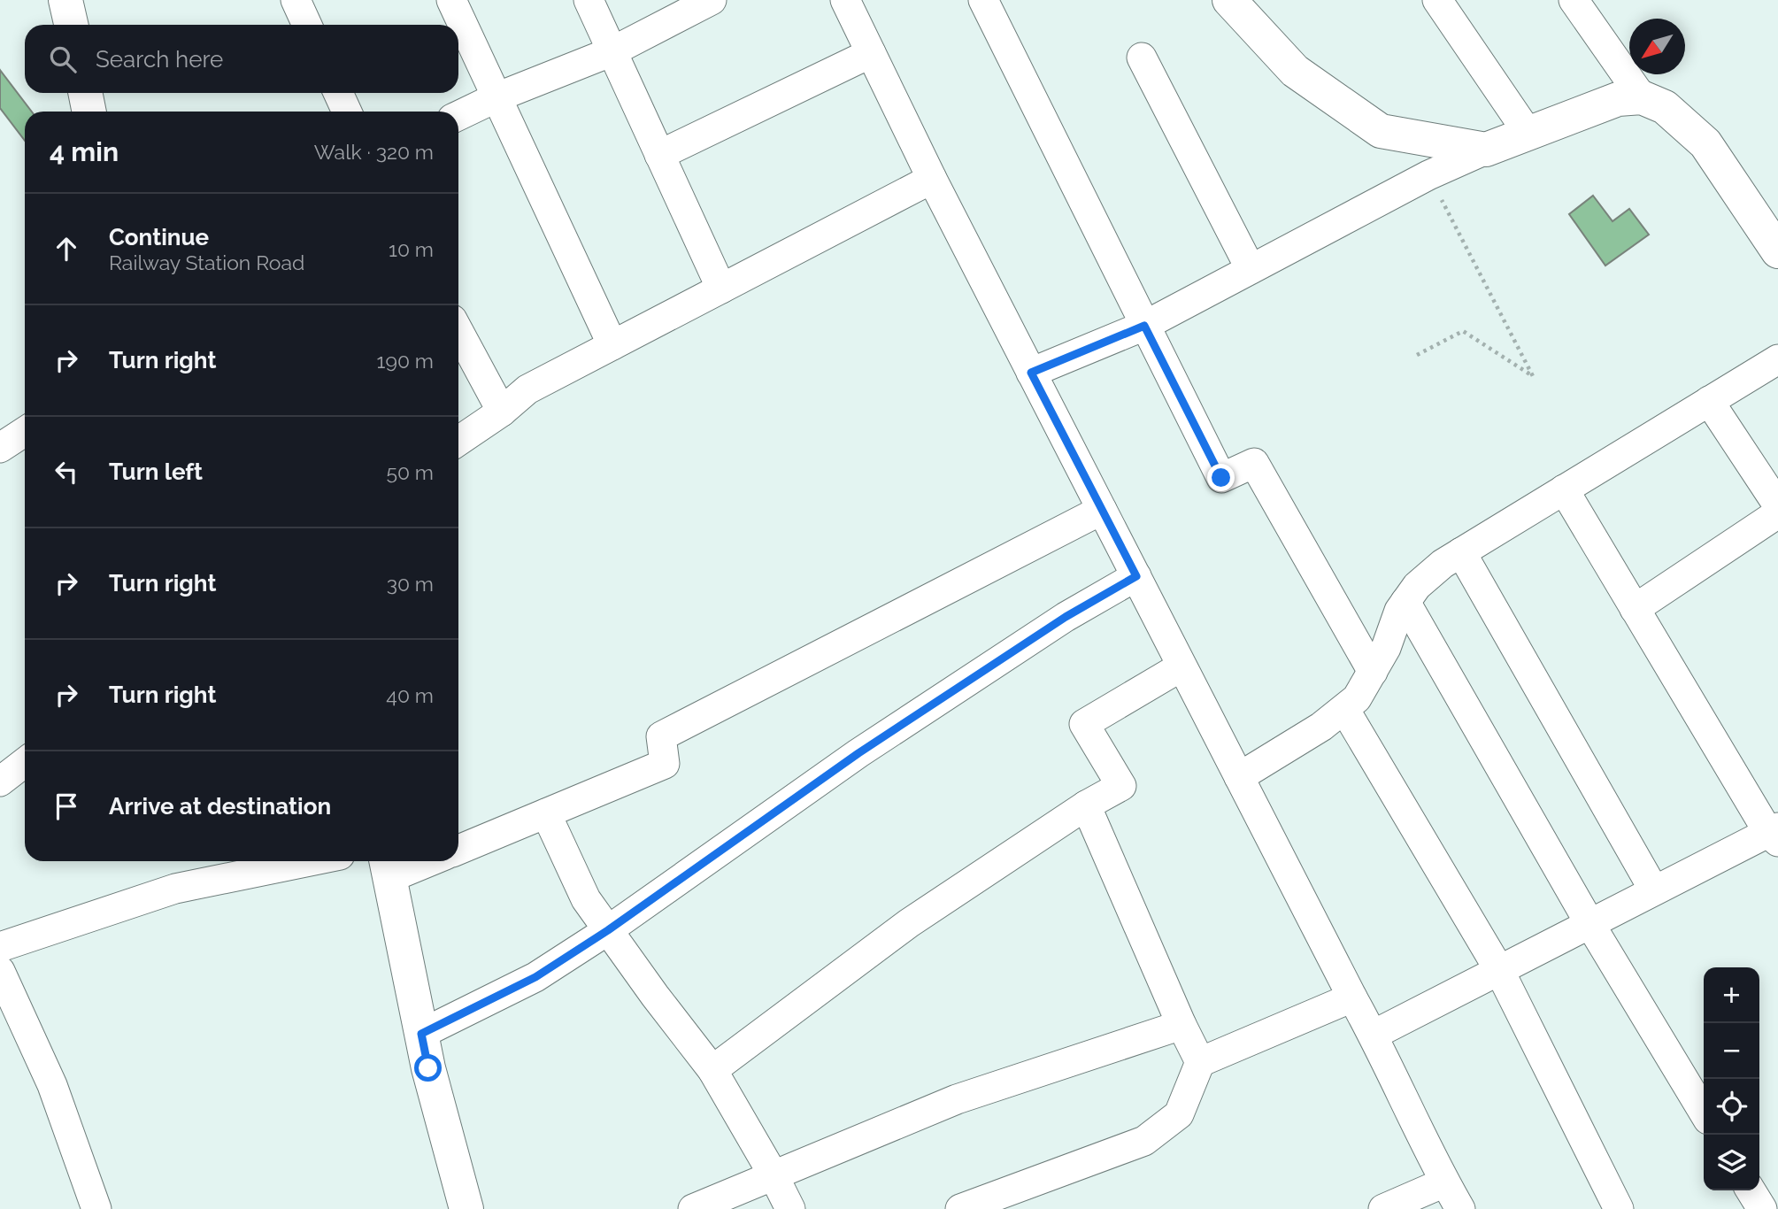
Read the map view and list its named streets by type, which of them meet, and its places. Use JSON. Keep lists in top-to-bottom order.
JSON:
{
  "north": "bottom left",
  "page": {
    "search": "Search here",
    "heading": ["4 min", "Walk · 320 m"],
    "list": [
      ["Continue", "Railway Station Road", "10 m"],
      ["Turn right", "190 m"],
      ["Turn left", "50 m"],
      ["Turn right", "30 m"],
      ["Turn right", "40 m"],
      "Arrive at destination"
    ],
    "map_buttons": ["+", "−"]
  }
}
